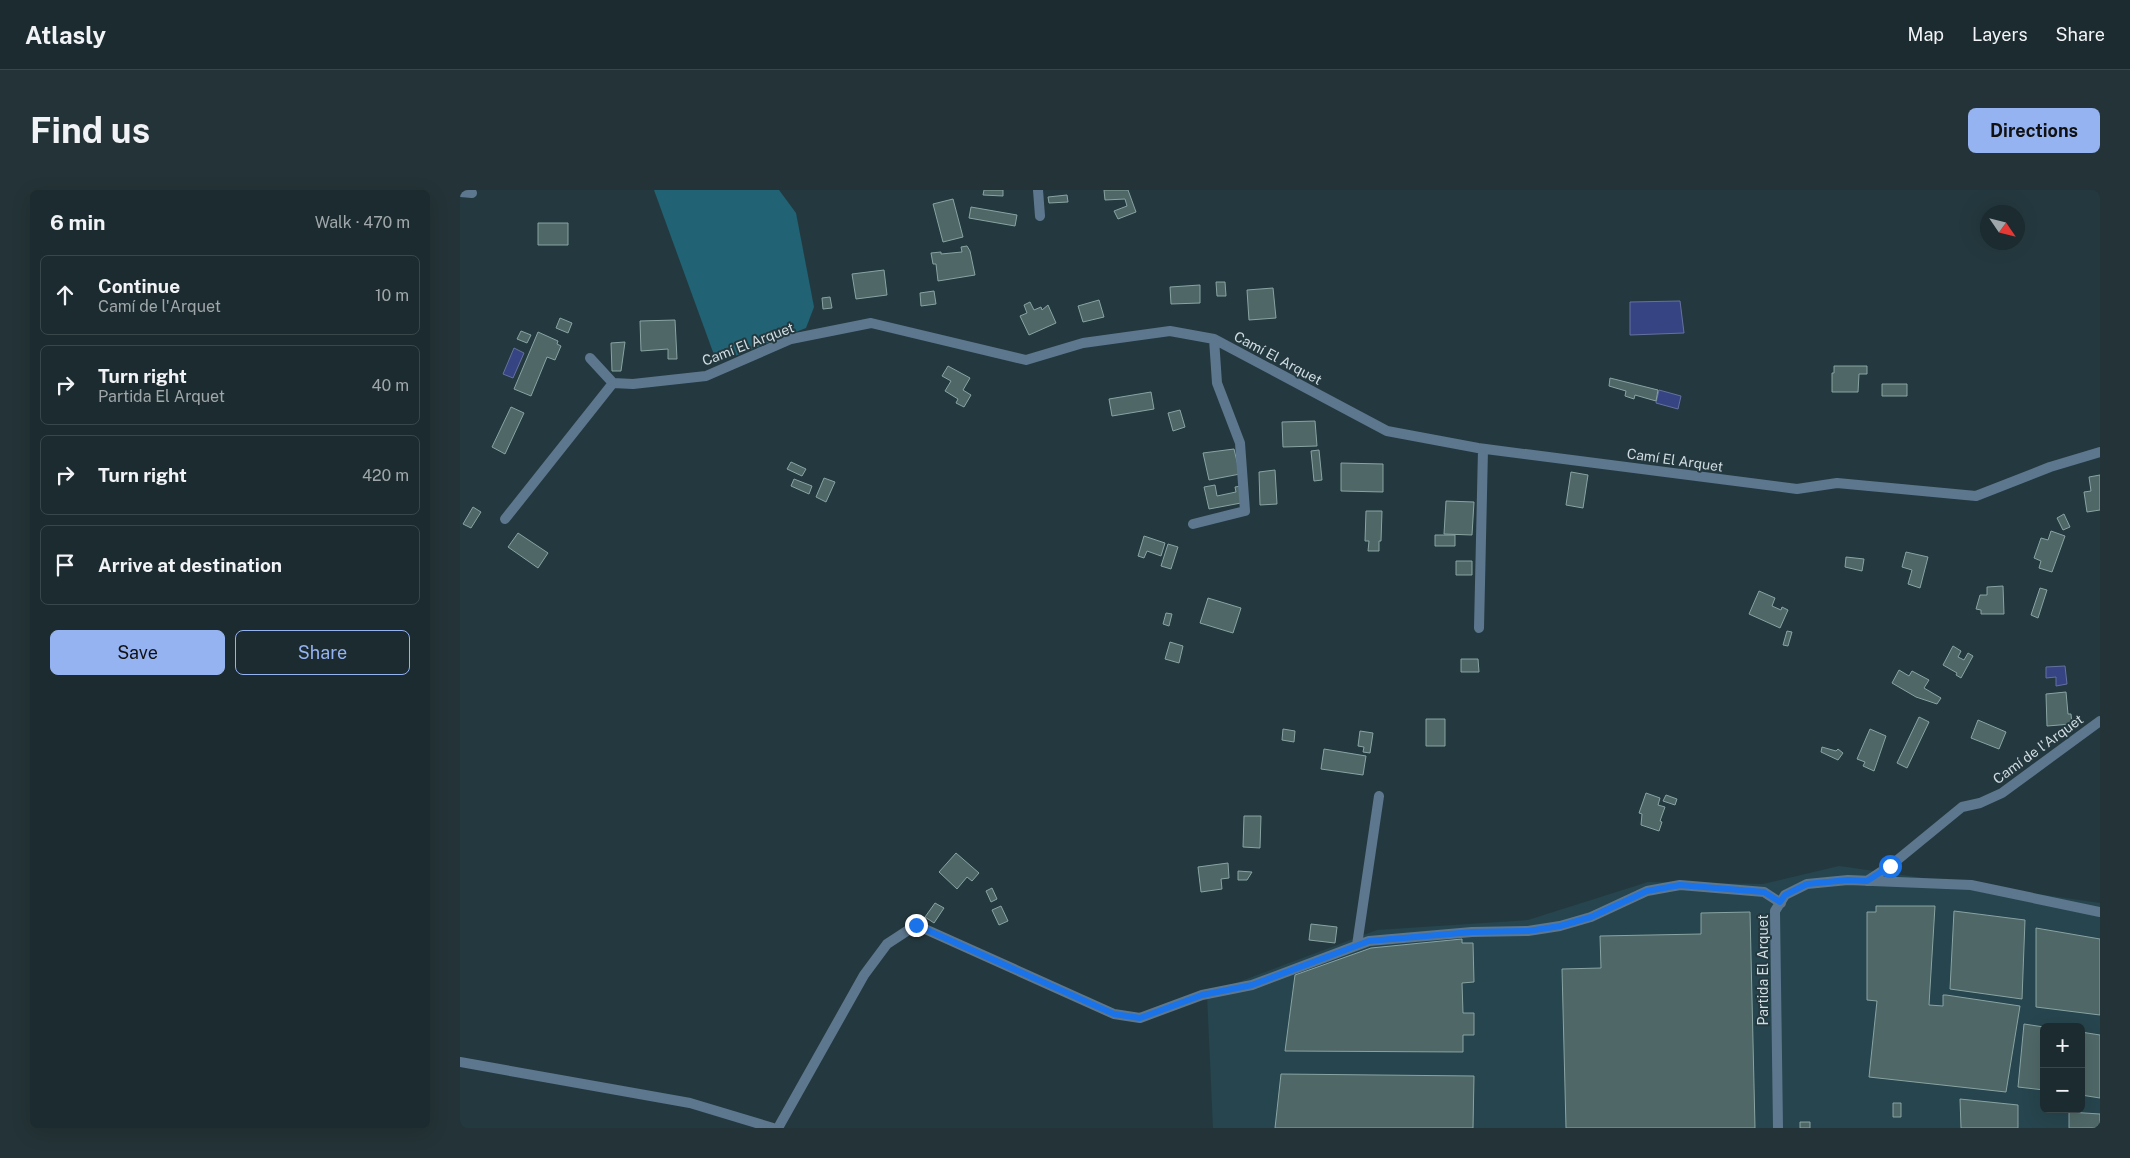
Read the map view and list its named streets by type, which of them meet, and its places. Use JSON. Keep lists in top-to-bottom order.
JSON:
{
  "streets": {
    "street": ["Camí El Arquet", "Camí de l'Arquet", "Partida El Arquet"]
  },
  "crossings": [
    ["Camí de l'Arquet", "Partida El Arquet"]
  ],
  "north": "bottom right",
  "page": {
    "header": "Atlasly",
    "nav": ["Map", "Layers", "Share"],
    "buttons": [
      "Directions",
      ["Save", "Share"]
    ],
    "title": "Find us",
    "heading": ["6 min", "Walk · 470 m"],
    "list": [
      ["Continue", "Camí de l'Arquet", "10 m"],
      ["Turn right", "Partida El Arquet", "40 m"],
      ["Turn right", "420 m"],
      "Arrive at destination"
    ],
    "map_buttons": ["+", "−"]
  }
}
